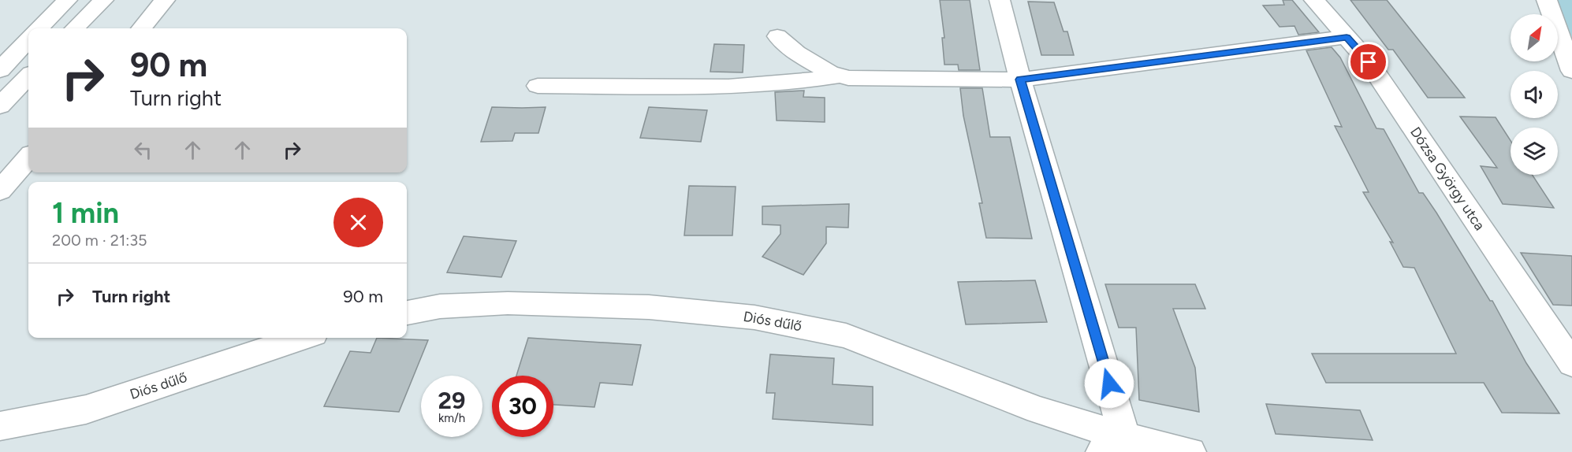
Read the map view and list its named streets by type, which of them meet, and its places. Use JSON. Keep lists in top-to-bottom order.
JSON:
{
  "streets": {
    "street": ["Dózsa György utca", "Diós dűlő"]
  },
  "north": "top right",
  "page": {
    "turn": ["90 m", "Turn right"],
    "heading": ["1 min", "200 m · 21:35"],
    "list": [
      {
        "name": "Turn right",
        "value": "90 m"
      }
    ],
    "speed": "29 km/h",
    "limit": "30"
  }
}
